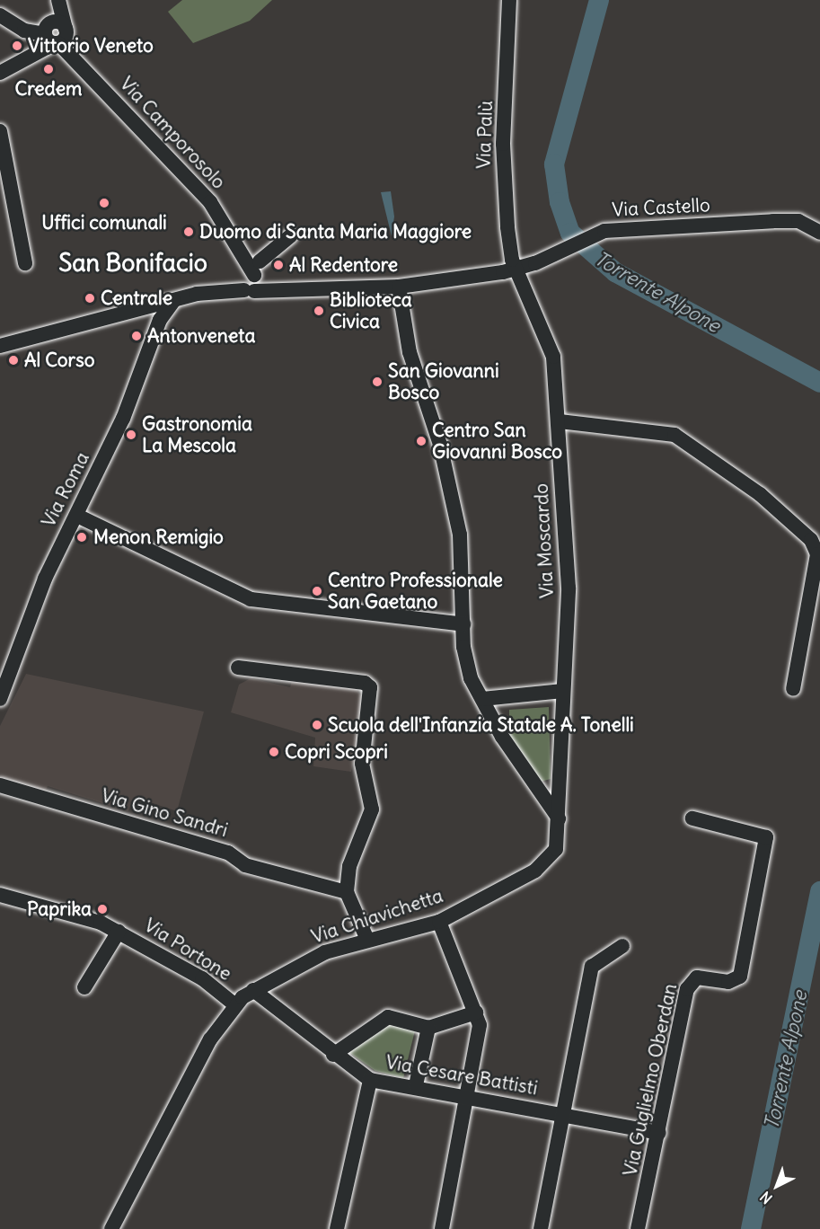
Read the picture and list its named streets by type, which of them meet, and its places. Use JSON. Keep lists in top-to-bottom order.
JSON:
{
  "streets": {
    "street": [
      "Via Camporosolo",
      "Via Palù",
      "Via Castello",
      "Via Roma",
      "Via Moscardo",
      "Via Gino Sandri",
      "Via Chiavichetta",
      "Via Portone",
      "Via Cesare Battisti",
      "Via Guglielmo Oberdan"
    ]
  },
  "crossings": [
    ["Via Camporosolo", "Via Castello"],
    ["Via Palù", "Via Castello"],
    ["Via Palù", "Via Moscardo"],
    ["Via Castello", "Via Moscardo"],
    ["Via Moscardo", "Via Chiavichetta"],
    ["Via Chiavichetta", "Via Portone"],
    ["Via Chiavichetta", "Via Cesare Battisti"],
    ["Via Cesare Battisti", "Via Guglielmo Oberdan"]
  ],
  "districts": ["San Bonifacio"],
  "water": ["Torrente Alpone"],
  "places": [
    "Vittorio Veneto",
    "Credem",
    "Uffici comunali",
    "Duomo di Santa Maria Maggiore",
    "Al Redentore",
    "Centrale",
    "Biblioteca Civica",
    "Antonveneta",
    "Al Corso",
    "San Giovanni Bosco",
    "Gastronomia La Mescola",
    "Centro San Giovanni Bosco",
    "Menon Remigio",
    "Centro Professionale San Gaetano",
    "Scuola dell'Infanzia Statale A. Tonelli",
    "Copri Scopri",
    "Paprika"
  ],
  "north": "bottom left"
}
